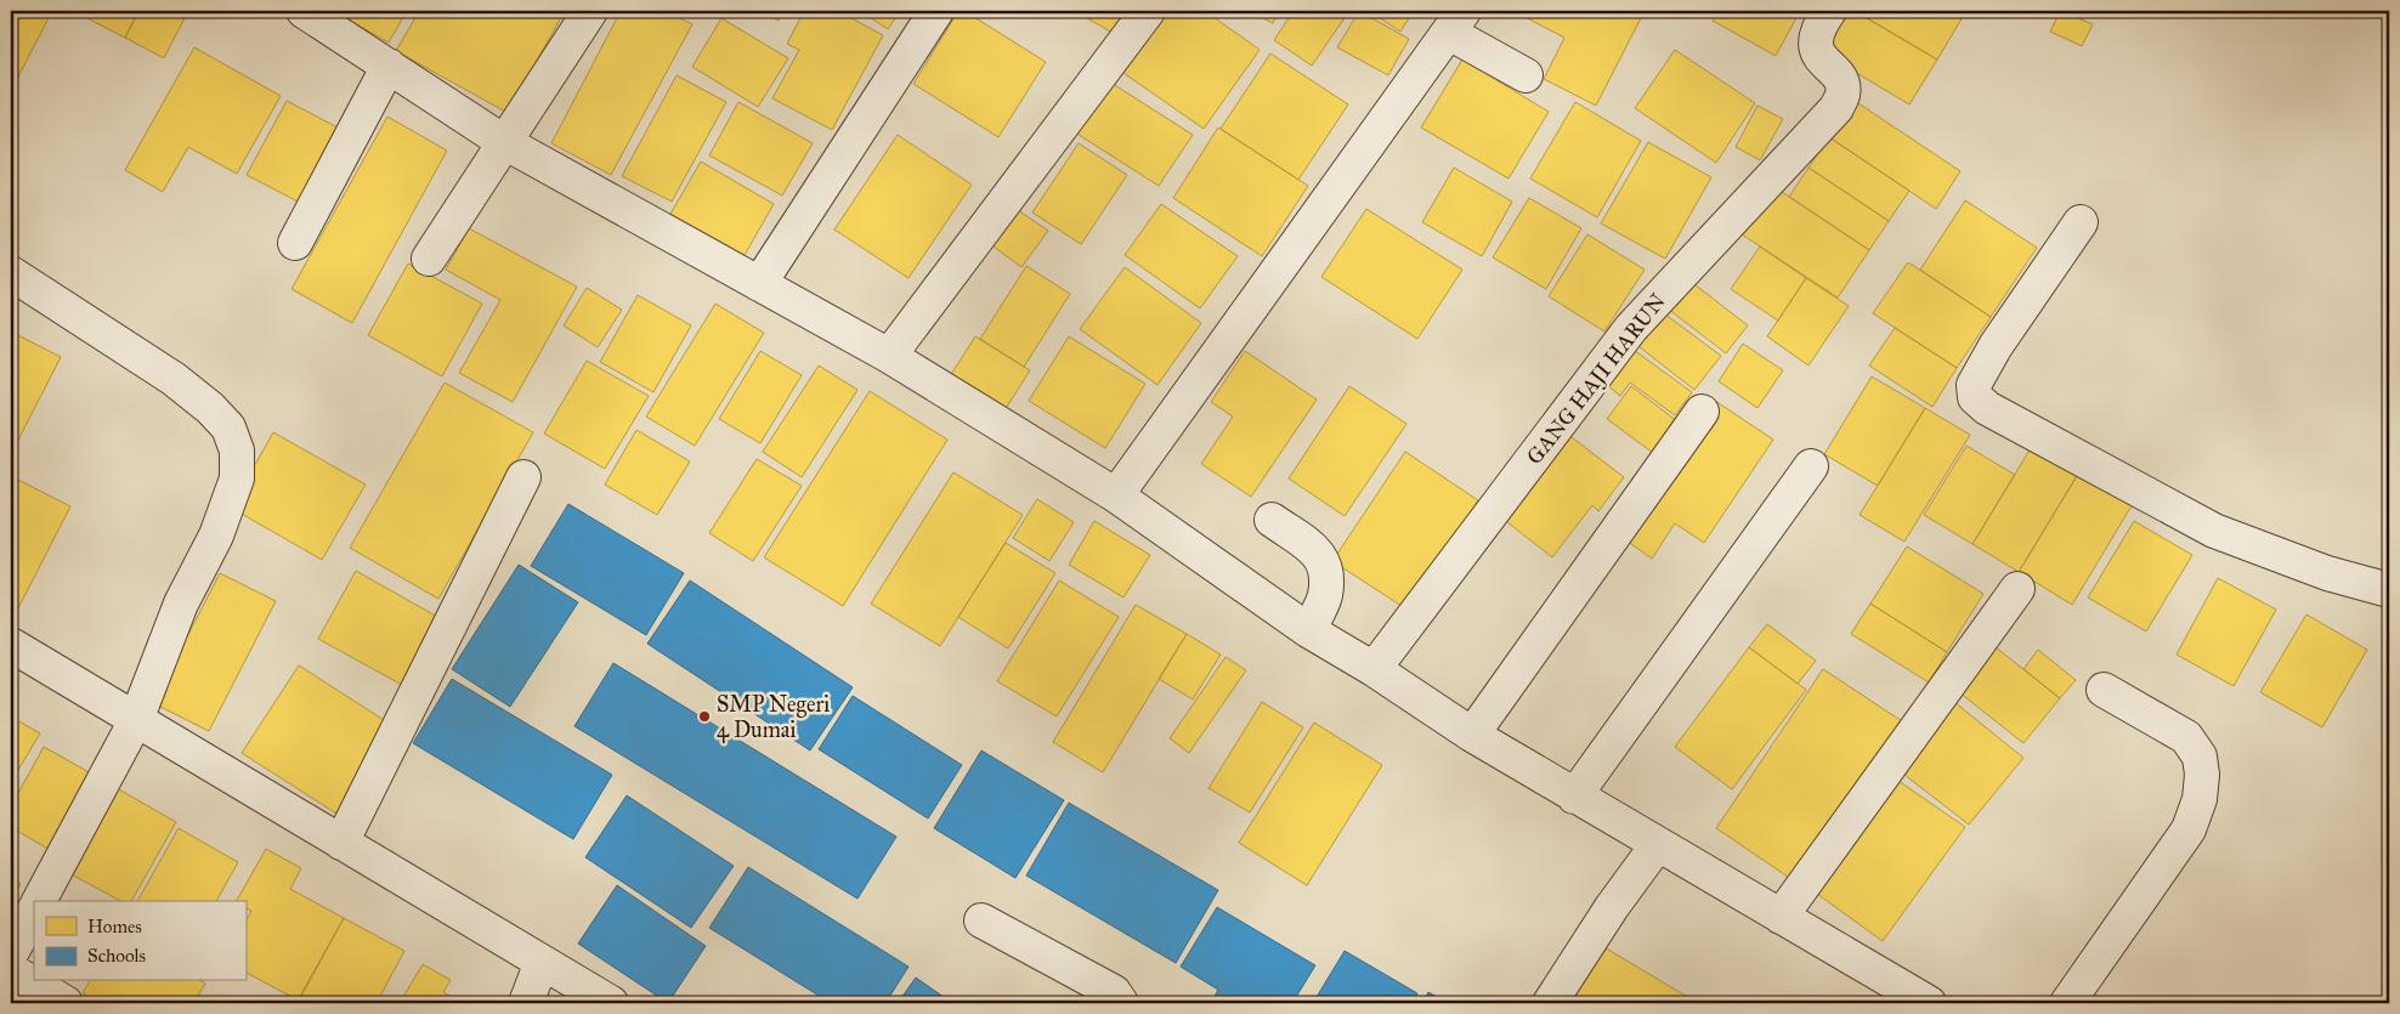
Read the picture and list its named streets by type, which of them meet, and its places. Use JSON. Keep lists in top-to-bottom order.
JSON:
{
  "streets": {
    "street": ["GANG HAJI HARUN"]
  },
  "places": ["SMP Negeri 4 Dumai"],
  "legend": ["Homes", "Schools"]
}
